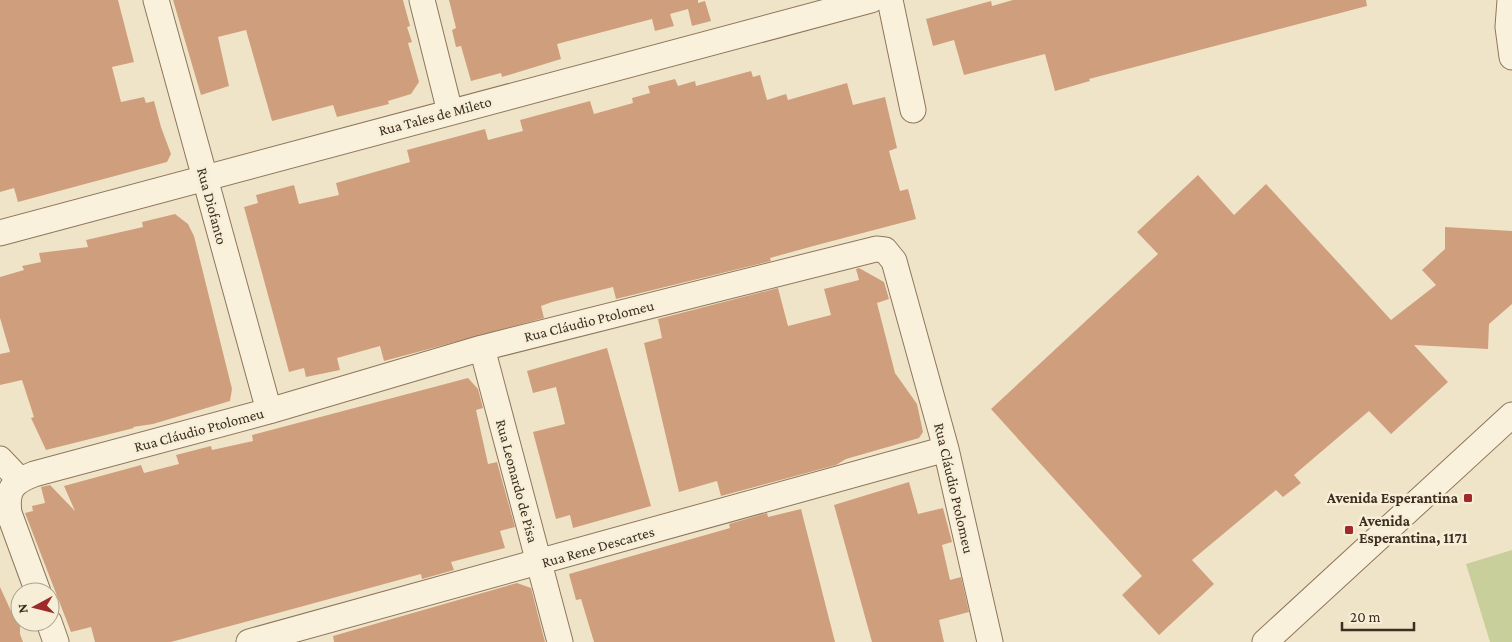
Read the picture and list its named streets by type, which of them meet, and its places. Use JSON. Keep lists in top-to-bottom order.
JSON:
{
  "streets": {
    "street": [
      "Rua Tales de Mileto",
      "Rua Diofanto",
      "Rua Cláudio Ptolomeu",
      "Rua Leonardo de Pisa",
      "Rua Rene Descartes"
    ]
  },
  "crossings": [
    ["Rua Tales de Mileto", "Rua Diofanto"],
    ["Rua Diofanto", "Rua Cláudio Ptolomeu"],
    ["Rua Cláudio Ptolomeu", "Rua Leonardo de Pisa"],
    ["Rua Cláudio Ptolomeu", "Rua Rene Descartes"],
    ["Rua Leonardo de Pisa", "Rua Rene Descartes"]
  ],
  "places": {
    "transit": ["Avenida Esperantina", "Avenida Esperantina, 1171"]
  },
  "scale_bar": "20 m",
  "north": "left"
}
